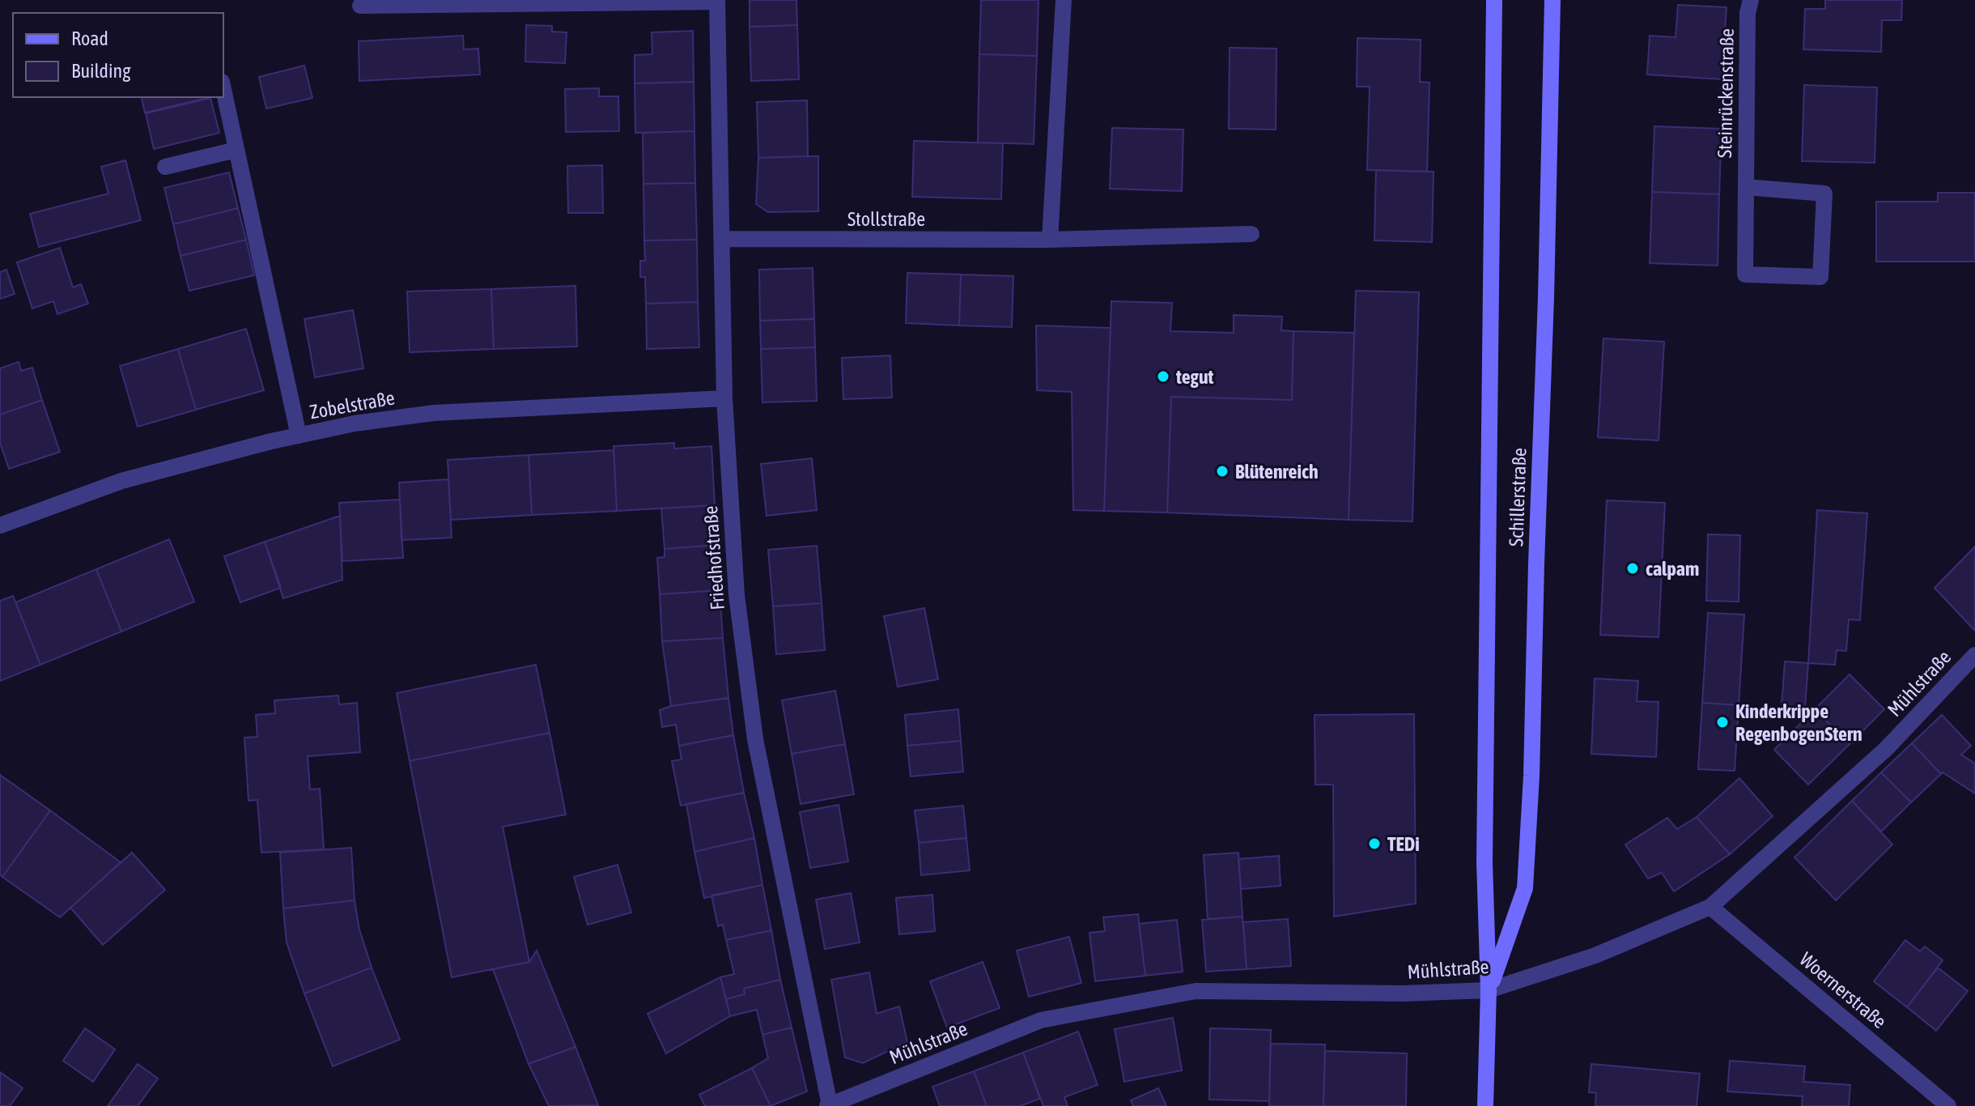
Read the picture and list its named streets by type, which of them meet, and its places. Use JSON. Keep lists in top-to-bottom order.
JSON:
{
  "streets": {
    "main road": ["Schillerstraße"],
    "street": [
      "Steinrückenstraße",
      "Stollstraße",
      "Zobelstraße",
      "Friedhofstraße",
      "Mühlstraße",
      "Woernerstraße"
    ]
  },
  "crossings": [
    ["Stollstraße", "Friedhofstraße"],
    ["Zobelstraße", "Friedhofstraße"],
    ["Schillerstraße", "Mühlstraße"],
    ["Friedhofstraße", "Mühlstraße"],
    ["Mühlstraße", "Woernerstraße"]
  ],
  "places": [
    "tegut",
    "Blütenreich",
    "calpam",
    "Kinderkrippe RegenbogenStern",
    "TEDi"
  ],
  "legend": ["Road", "Building"]
}
